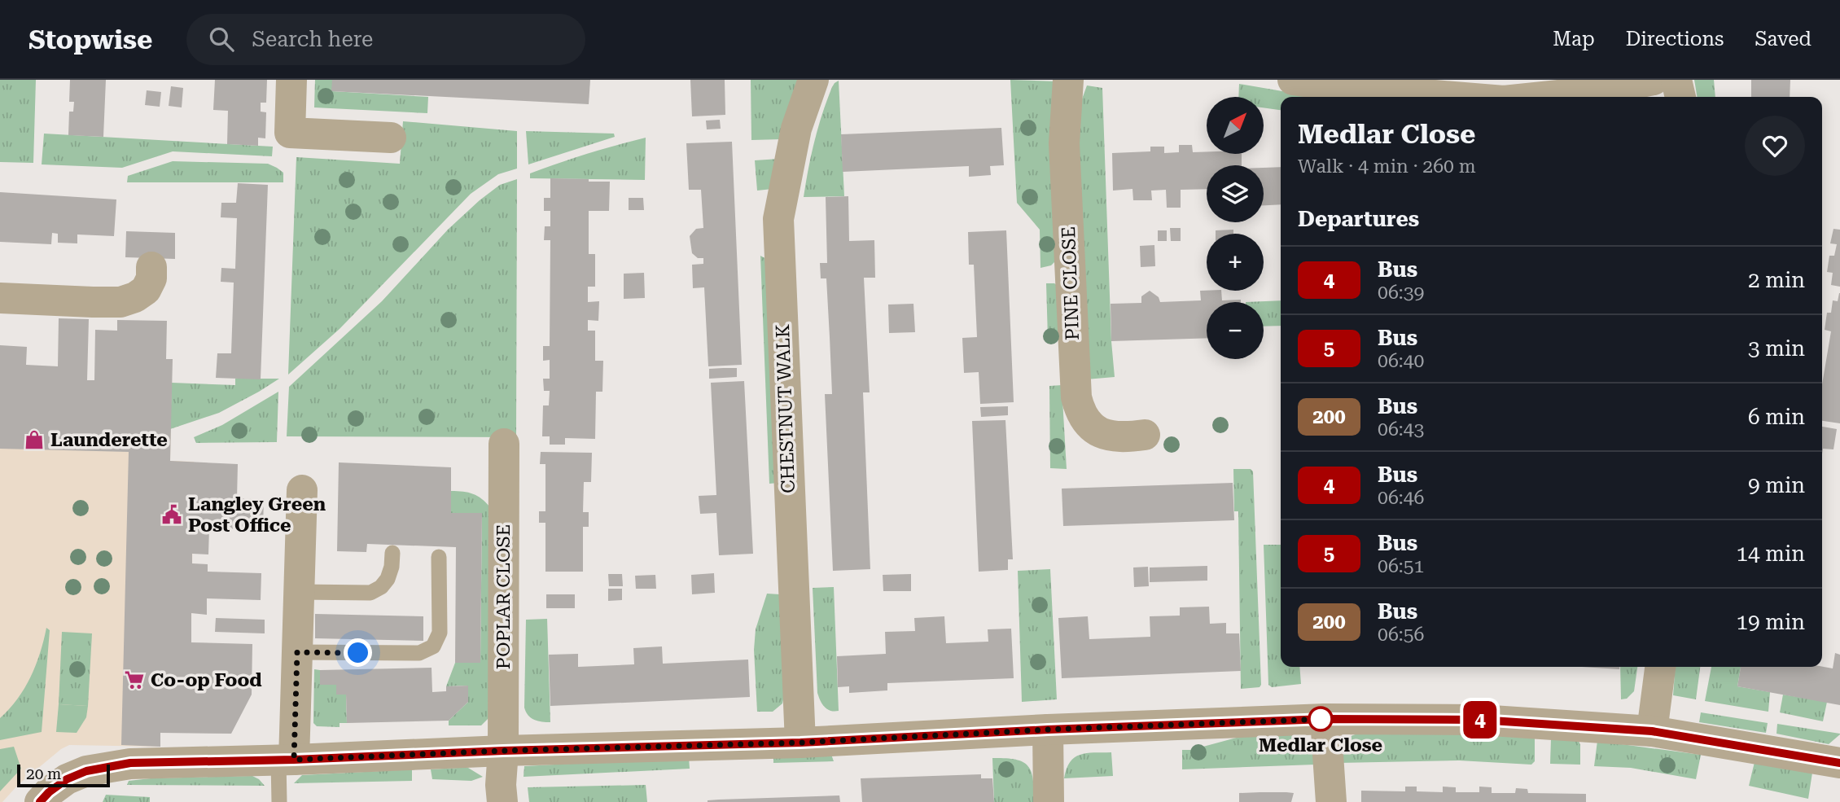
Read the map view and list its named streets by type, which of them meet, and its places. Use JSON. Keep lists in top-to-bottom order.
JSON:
{
  "streets": {
    "street": ["PINE CLOSE", "CHESTNUT WALK", "POPLAR CLOSE"]
  },
  "places": {
    "shop": ["Launderette"],
    "public building": ["Langley Green Post Office"],
    "supermarket": ["Co-op Food"],
    "other": ["Medlar Close"]
  },
  "lines": ["bus line 4"],
  "scale_bar": "20 m",
  "north": "top right",
  "page": {
    "header": "Stopwise",
    "search": "Search here",
    "nav": ["Map", "Directions", "Saved"],
    "on_map": "4",
    "map_buttons": ["+", "−"],
    "heading": [
      ["Medlar Close", "Walk · 4 min · 260 m"],
      "Departures"
    ],
    "list": [
      {
        "mark": "4",
        "name": "Bus",
        "note": "06:39",
        "value": "2 min"
      },
      {
        "mark": "5",
        "name": "Bus",
        "note": "06:40",
        "value": "3 min"
      },
      {
        "mark": "200",
        "name": "Bus",
        "note": "06:43",
        "value": "6 min"
      },
      {
        "mark": "4",
        "name": "Bus",
        "note": "06:46",
        "value": "9 min"
      },
      {
        "mark": "5",
        "name": "Bus",
        "note": "06:51",
        "value": "14 min"
      },
      {
        "mark": "200",
        "name": "Bus",
        "note": "06:56",
        "value": "19 min"
      }
    ],
    "scale": "20 m"
  }
}
